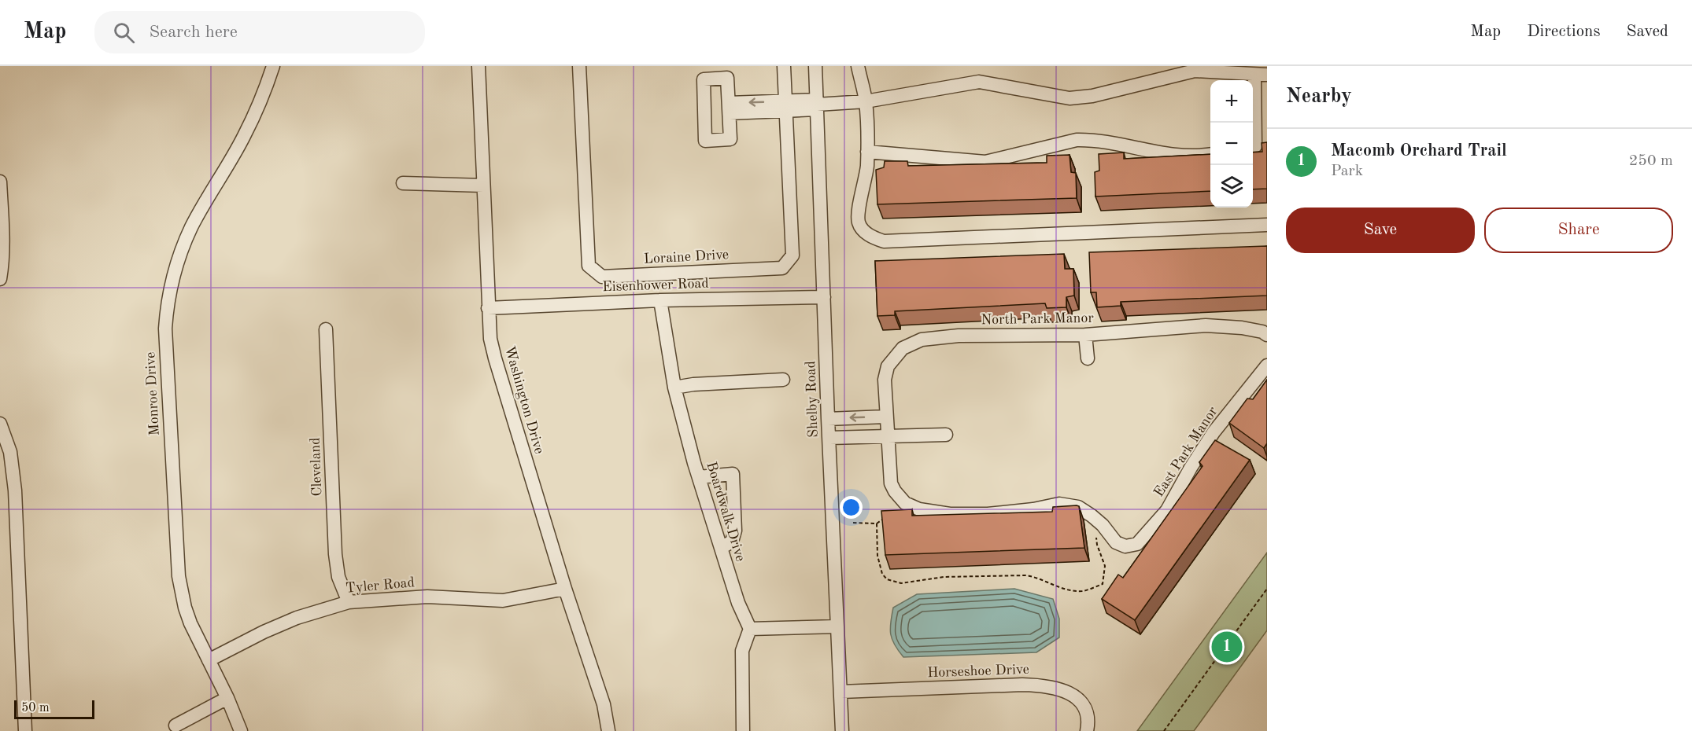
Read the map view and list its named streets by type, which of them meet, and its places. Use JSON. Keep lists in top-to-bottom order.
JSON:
{
  "streets": {
    "street": [
      "Loraine Drive",
      "Eisenhower Road",
      "North Park Manor",
      "Monroe Drive",
      "Shelby Road",
      "Washington Drive",
      "East Park Manor",
      "Cleveland",
      "Boardwalk Drive",
      "Tyler Road",
      "Horseshoe Drive"
    ]
  },
  "crossings": [
    ["Eisenhower Road", "Shelby Road"],
    ["Eisenhower Road", "Washington Drive"],
    ["Eisenhower Road", "Boardwalk Drive"],
    ["Monroe Drive", "Tyler Road"],
    ["Shelby Road", "Horseshoe Drive"],
    ["Washington Drive", "Tyler Road"],
    ["Cleveland", "Tyler Road"]
  ],
  "scale_bar": "50 m",
  "page": {
    "header": "Map",
    "search": "Search here",
    "nav": ["Map", "Directions", "Saved"],
    "heading": "Nearby",
    "map_buttons": ["+", "−"],
    "list": [
      {
        "mark": "1",
        "name": "Macomb Orchard Trail",
        "note": "Park",
        "value": "250 m"
      }
    ],
    "buttons": ["Save", "Share"],
    "pins": "1",
    "scale": "50 m"
  }
}
